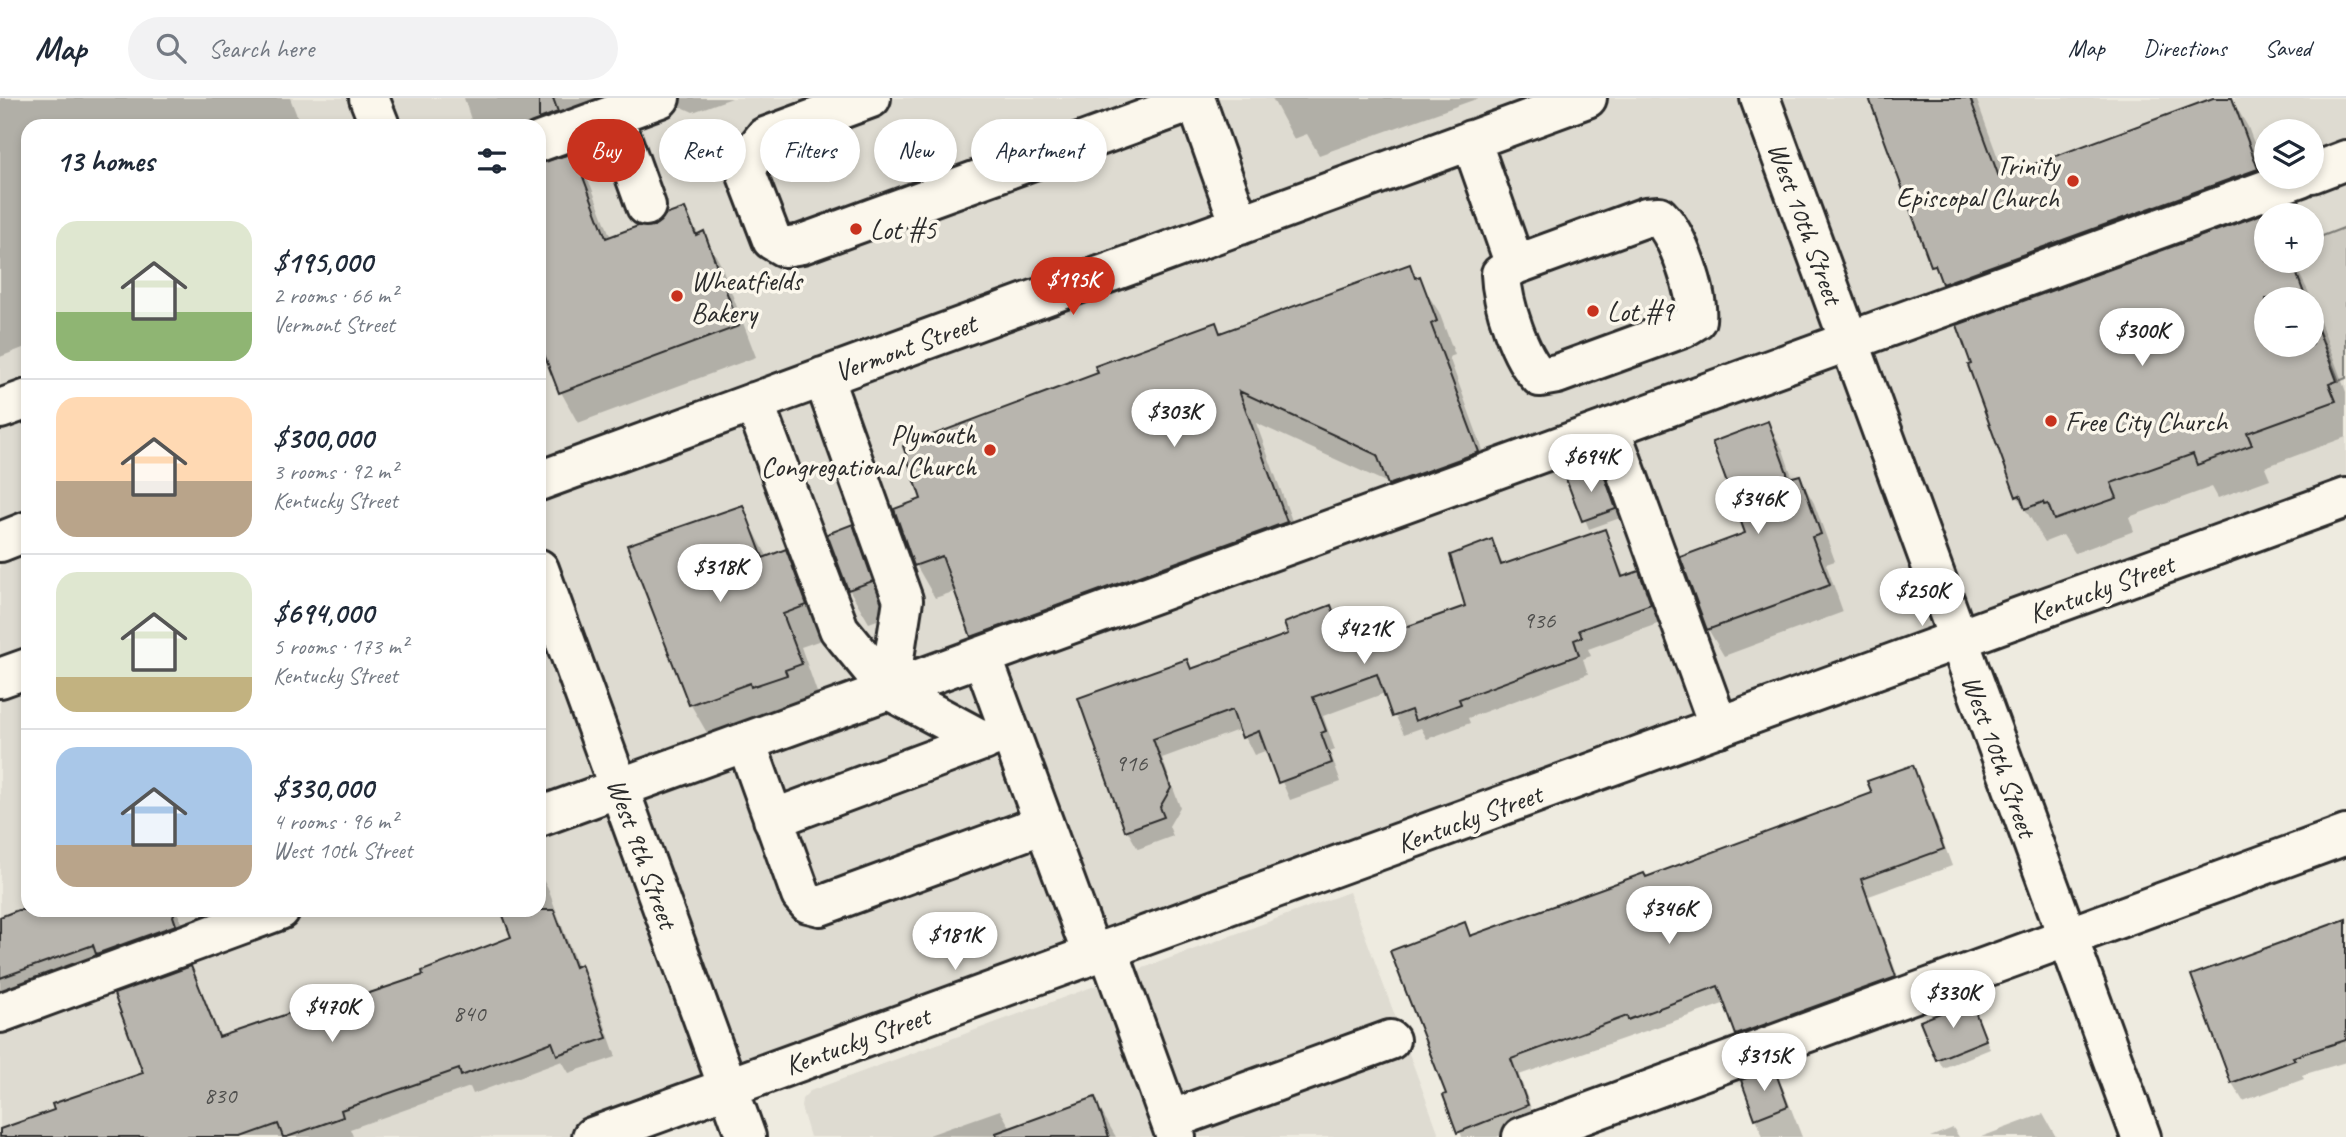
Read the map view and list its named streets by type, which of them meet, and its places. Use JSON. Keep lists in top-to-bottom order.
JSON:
{
  "streets": {
    "street": [
      "West 10th Street",
      "Vermont Street",
      "Kentucky Street",
      "West 9th Street"
    ]
  },
  "crossings": [
    ["West 10th Street", "Kentucky Street"],
    ["Kentucky Street", "West 9th Street"]
  ],
  "places": [
    "Trinity Episcopal Church",
    "Lot #5",
    "Wheatfields Bakery",
    "Lot #9",
    "Free City Church",
    "Plymouth Congregational Church"
  ],
  "house_numbers": [
    "936",
    "916",
    "840",
    "830"
  ],
  "page": {
    "header": "Map",
    "search": "Search here",
    "nav": ["Map", "Directions", "Saved"],
    "map_buttons": ["+", "−"],
    "chip": [
      "Buy",
      "Rent",
      "Filters",
      "New",
      "Apartment"
    ],
    "heading": "13 homes",
    "list": [
      {
        "name": "$195,000",
        "note": "2 rooms · 66 m² · Vermont Street"
      },
      {
        "name": "$300,000",
        "note": "3 rooms · 92 m² · Kentucky Street"
      },
      {
        "name": "$694,000",
        "note": "5 rooms · 173 m² · Kentucky Street"
      },
      {
        "name": "$330,000",
        "note": "4 rooms · 96 m² · West 10th Street"
      }
    ],
    "price": [
      "$195K",
      "$300K",
      "$303K",
      "$694K",
      "$346K",
      "$318K",
      "$250K",
      "$421K",
      "$346K",
      "$181K",
      "$330K",
      "$470K",
      "$315K"
    ]
  }
}
